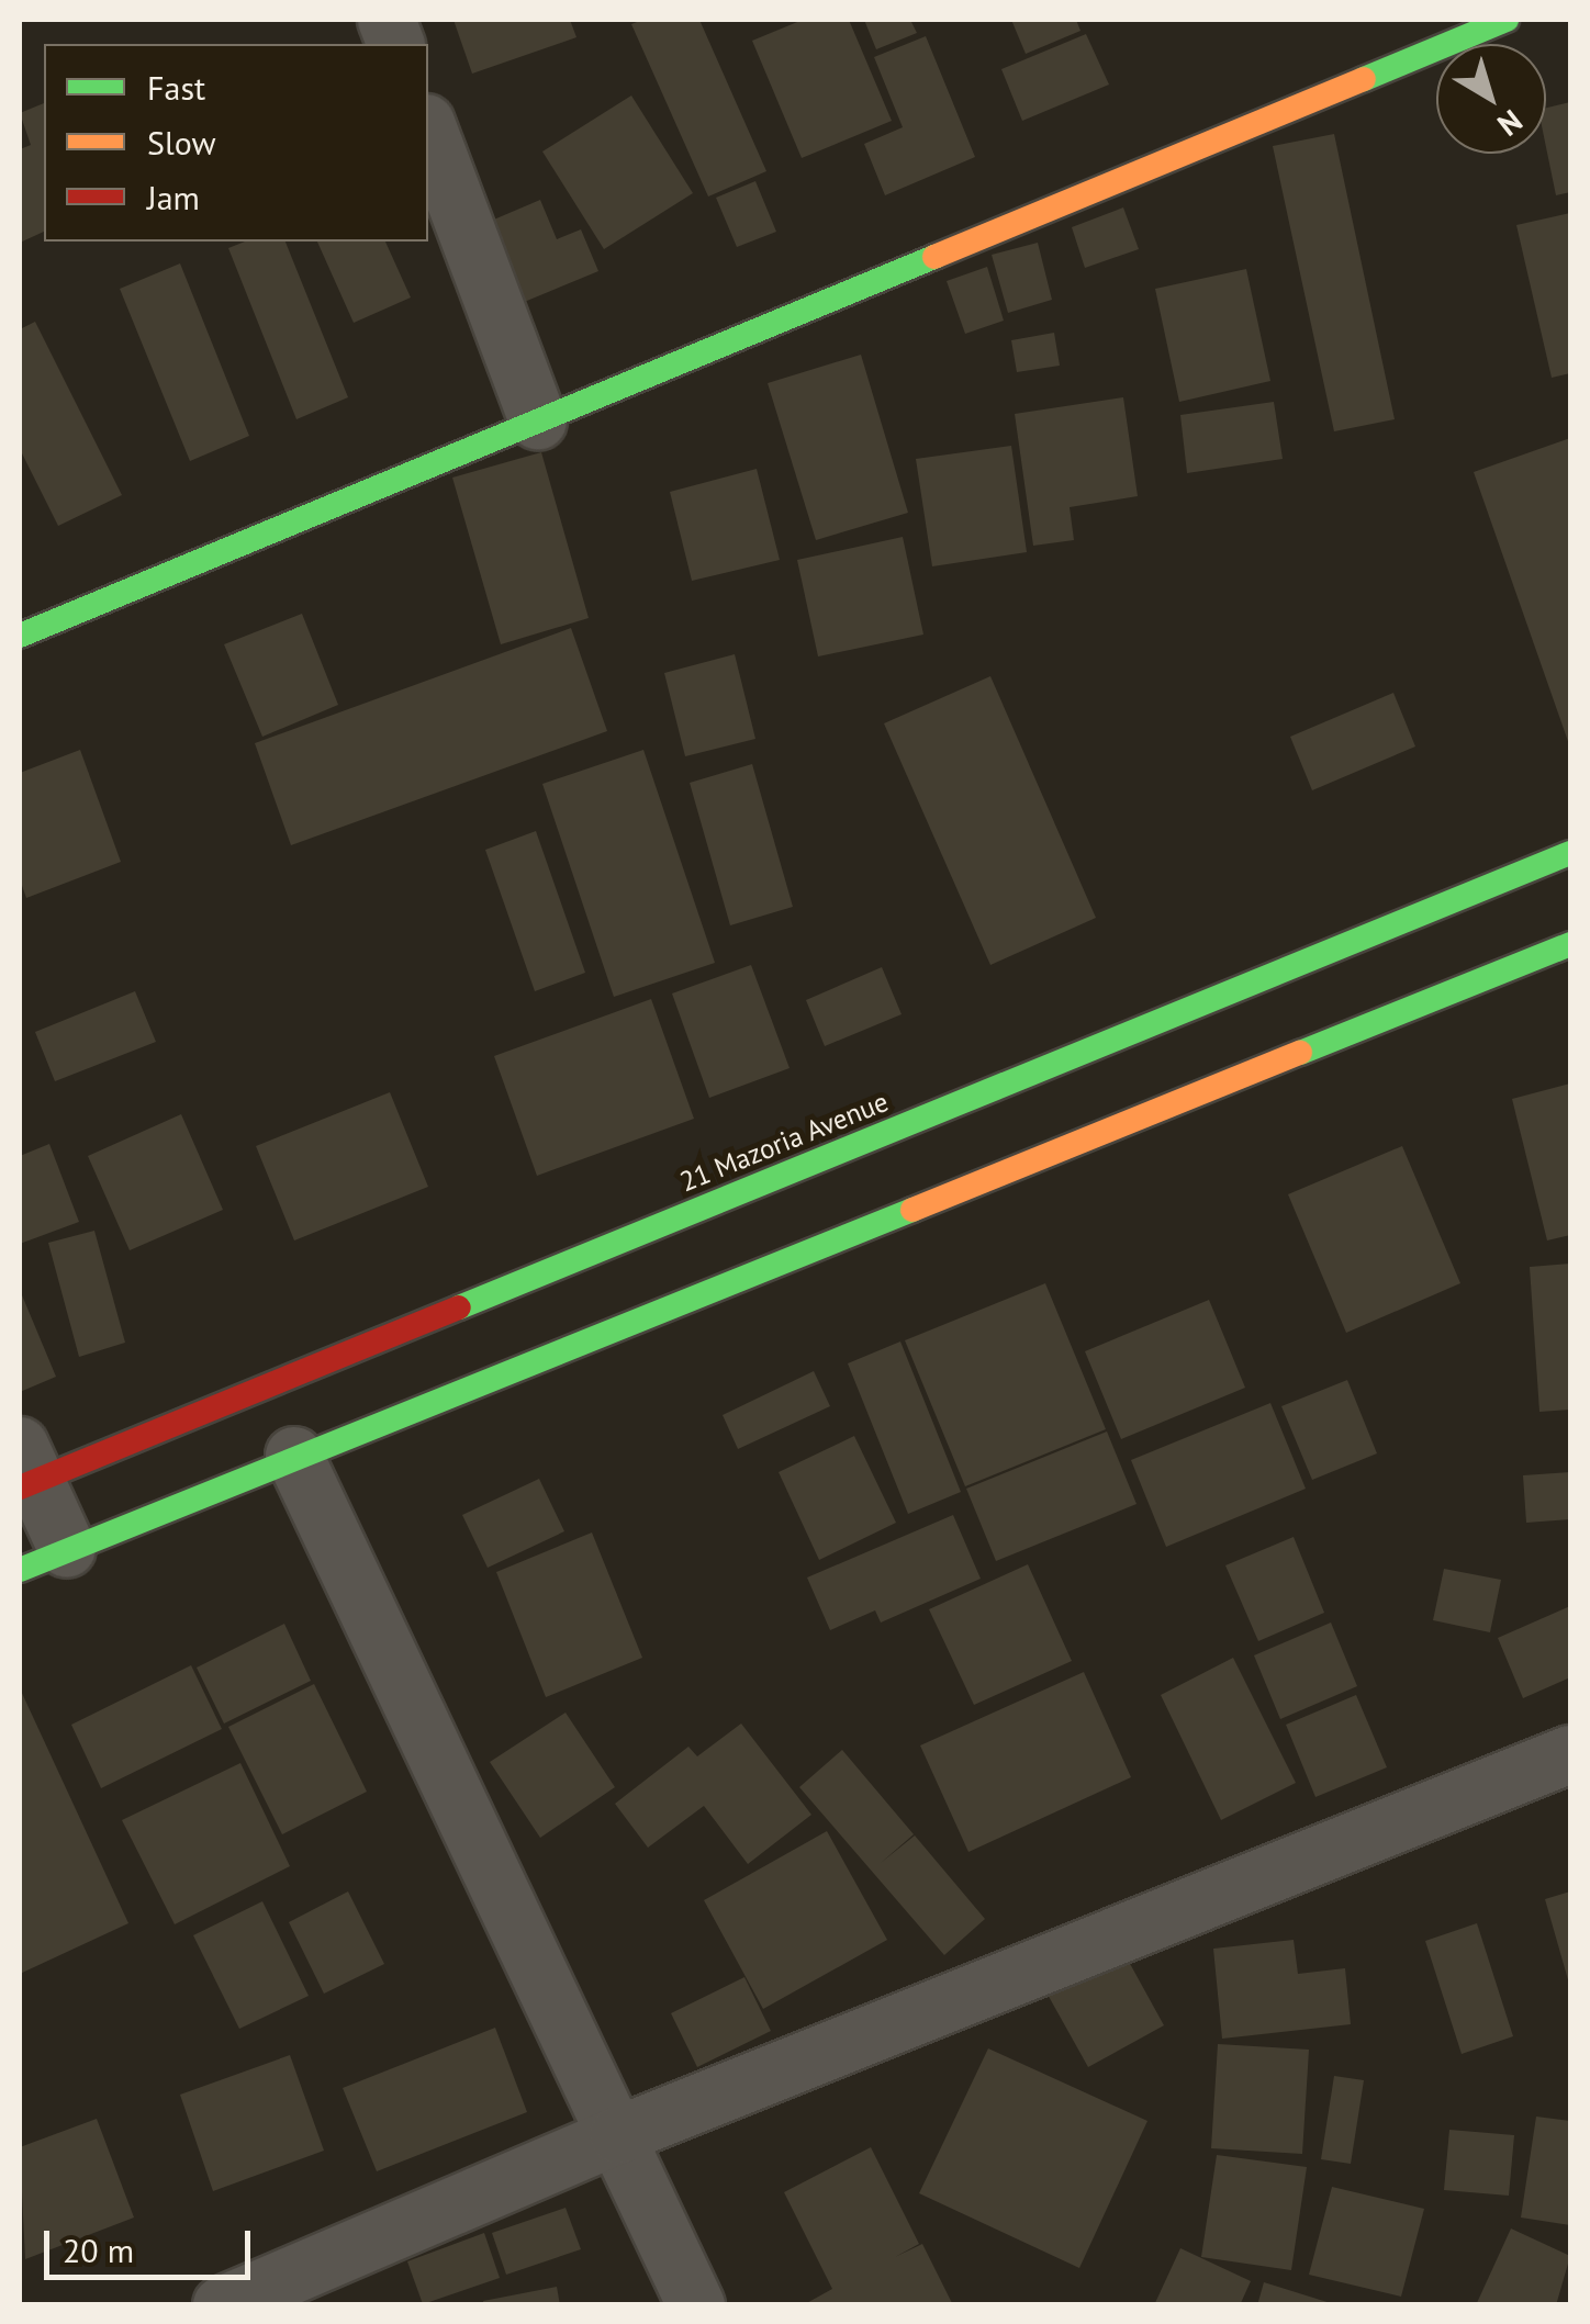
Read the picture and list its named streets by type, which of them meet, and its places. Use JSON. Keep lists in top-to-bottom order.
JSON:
{
  "streets": {
    "main road": ["21 Mazoria Avenue"]
  },
  "legend": ["Fast", "Slow", "Jam"],
  "scale_bar": "20 m",
  "north": "bottom right"
}
